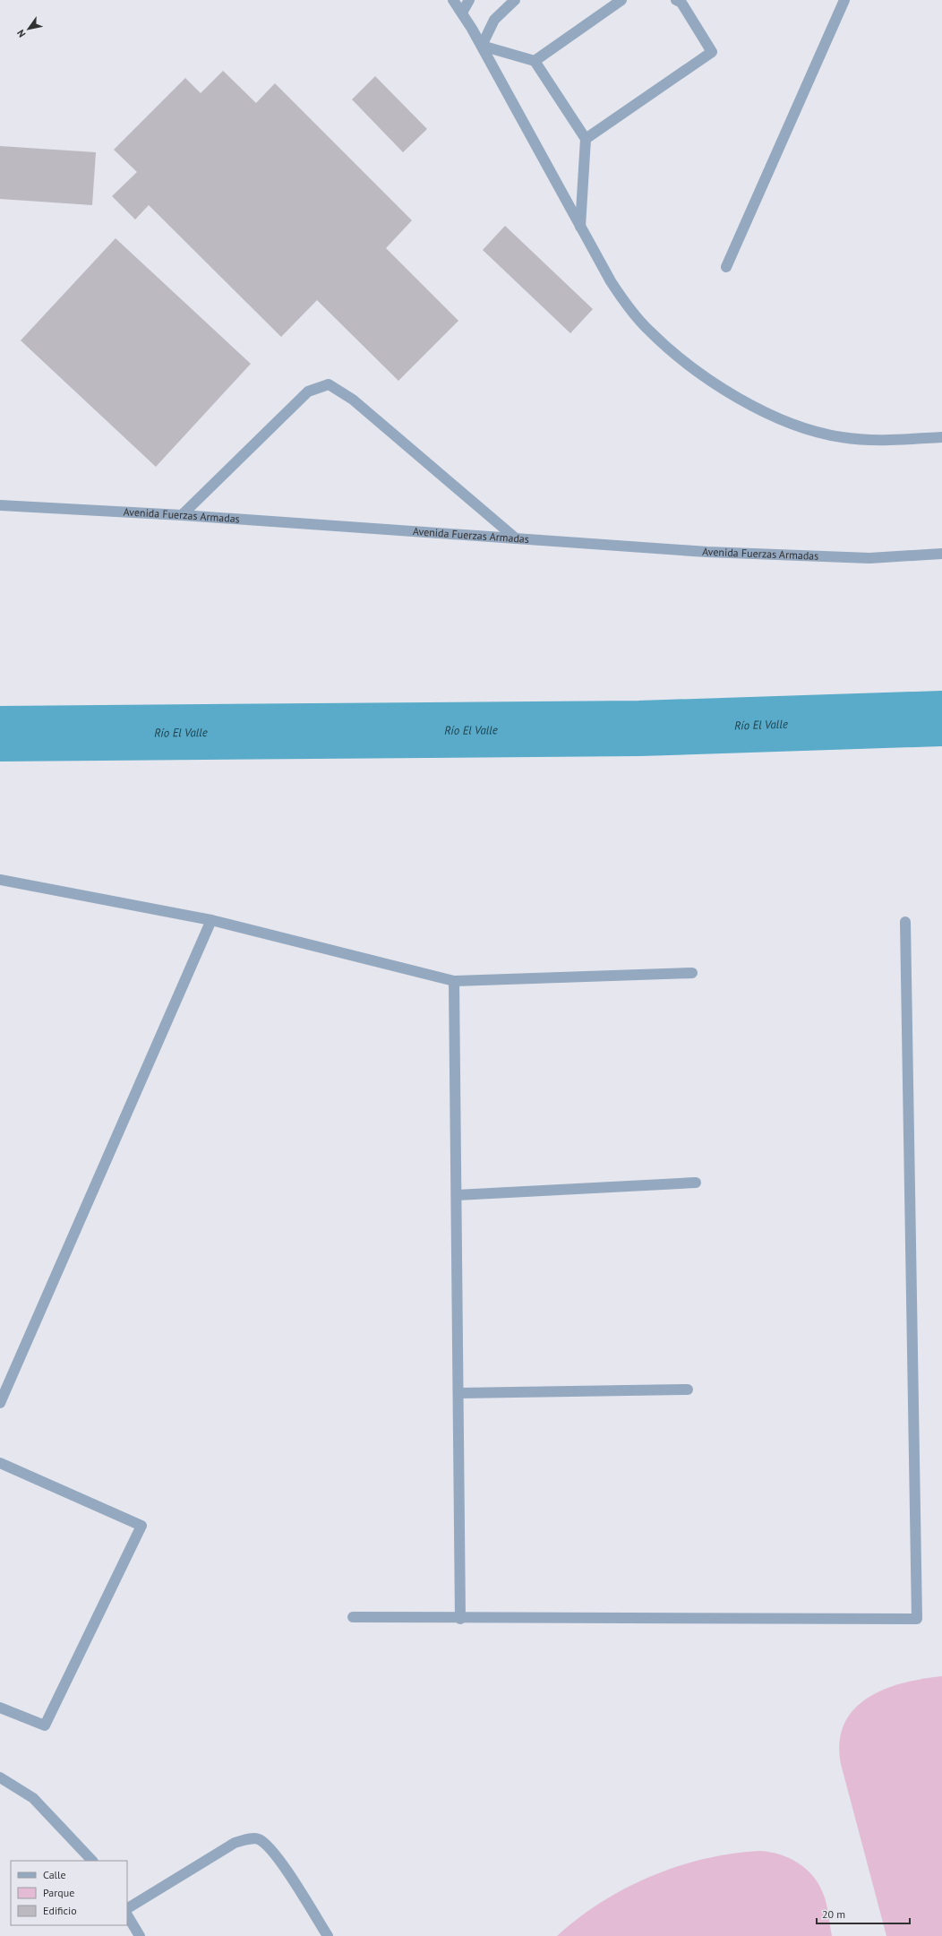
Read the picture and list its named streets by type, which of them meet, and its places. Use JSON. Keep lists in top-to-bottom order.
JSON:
{
  "streets": {
    "street": ["Avenida Fuerzas Armadas"]
  },
  "water": ["Río El Valle"],
  "legend": ["Calle", "Parque", "Edificio"],
  "scale_bar": "20 m",
  "north": "bottom left"
}
